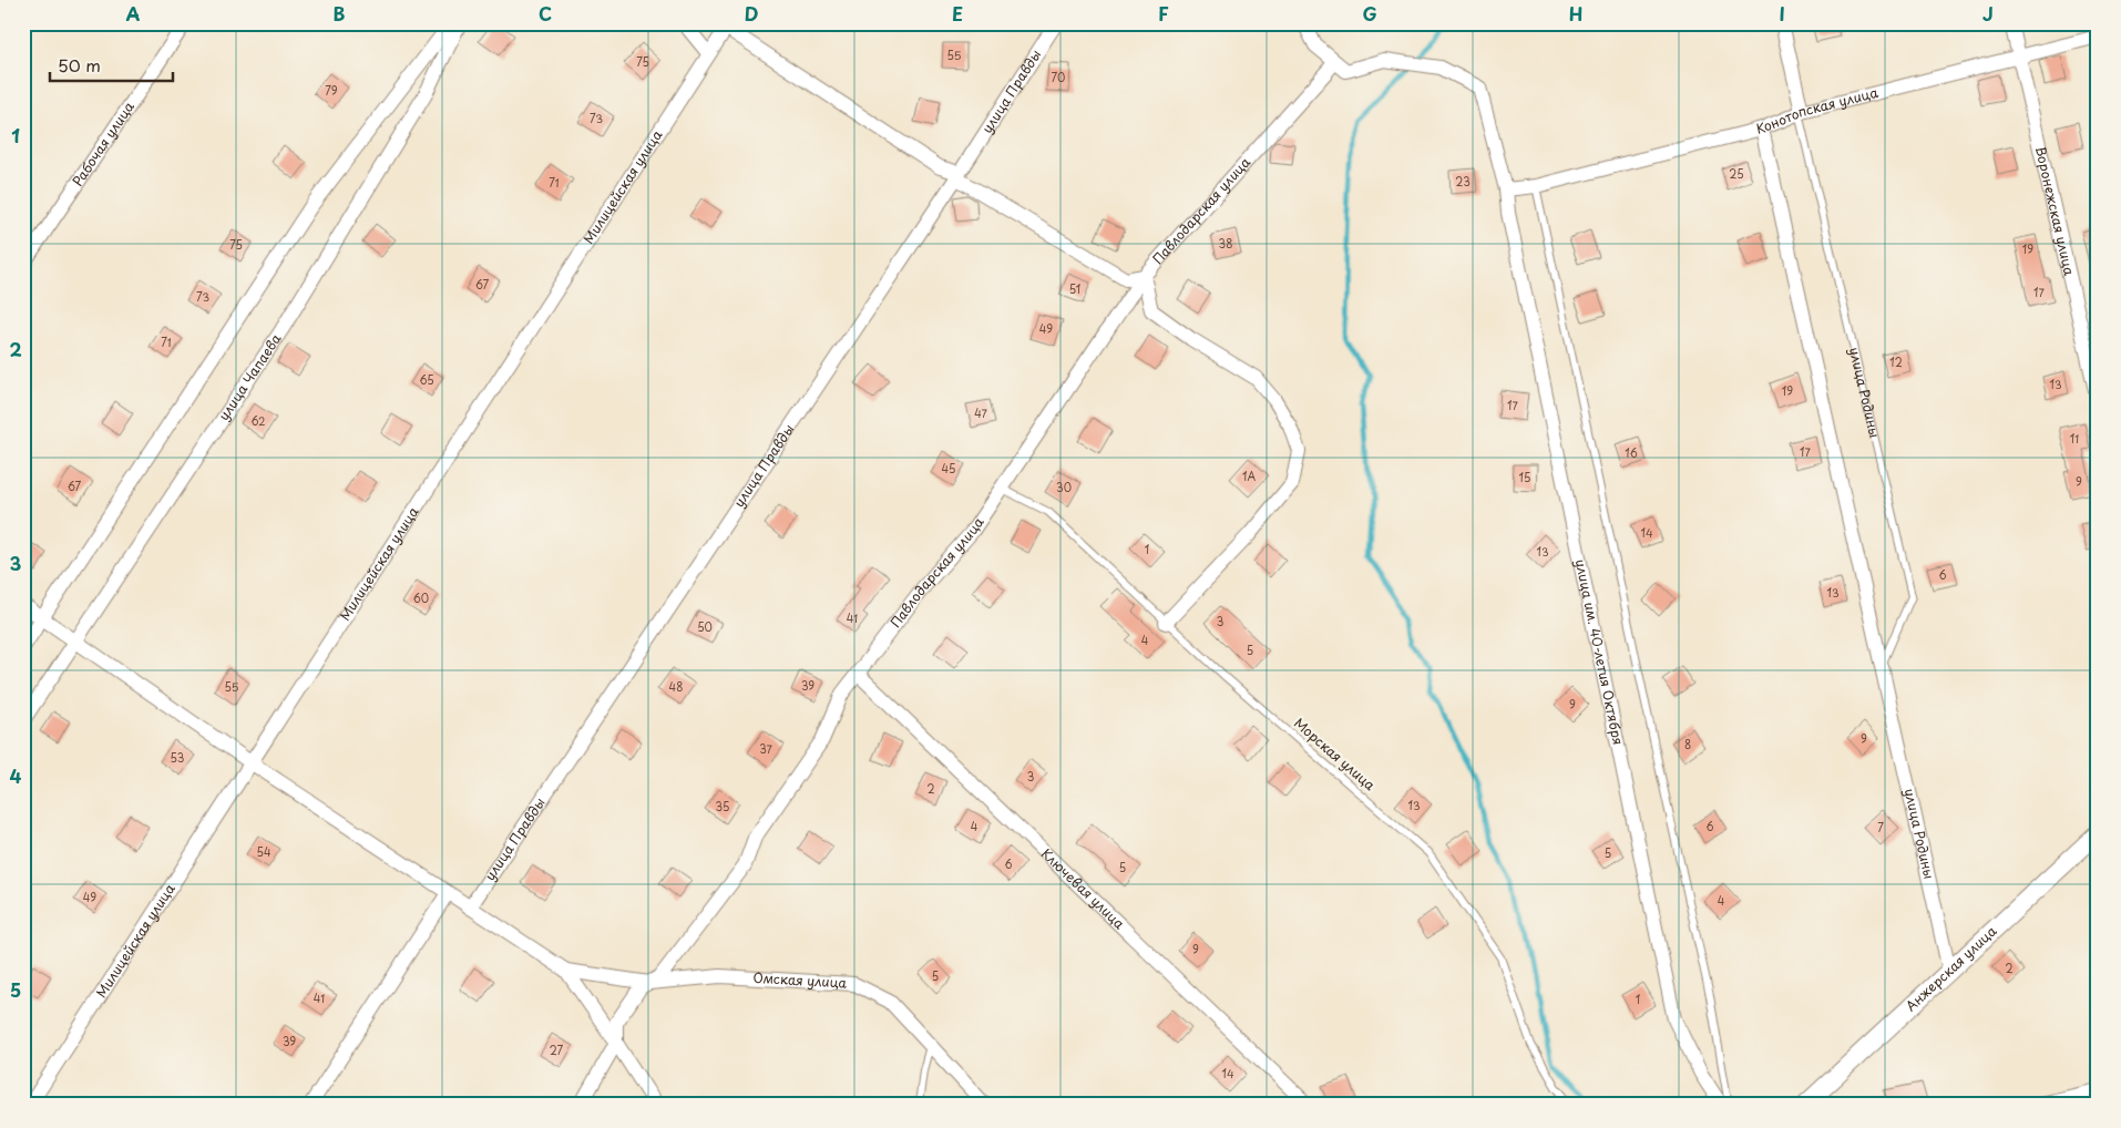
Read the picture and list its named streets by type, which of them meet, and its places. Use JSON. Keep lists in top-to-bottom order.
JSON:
{
  "streets": {
    "street": [
      "улица Правды",
      "Конотопская улица",
      "Рабочая улица",
      "Милицейская улица",
      "Павлодарская улица",
      "Воронежская улица",
      "улица Чапаева",
      "улица Родины",
      "улица им. 40-летия Октября",
      "Ключевая улица",
      "Анжерская улица",
      "Омская улица"
    ],
    "lane": ["Морская улица"]
  },
  "crossings": [
    ["Конотопская улица", "Воронежская улица"],
    ["Конотопская улица", "улица Родины"],
    ["Конотопская улица", "улица им. 40-летия Октября"],
    ["Павлодарская улица", "улица им. 40-летия Октября"],
    ["Павлодарская улица", "Морская улица"],
    ["Павлодарская улица", "Ключевая улица"],
    ["Павлодарская улица", "Омская улица"],
    ["улица Родины", "Анжерская улица"]
  ],
  "house_numbers": [
    "55",
    "75",
    "70",
    "79",
    "73",
    "25",
    "23",
    "71",
    "38",
    "75",
    "19",
    "67",
    "51",
    "17",
    "73",
    "49",
    "71",
    "12",
    "65",
    "13",
    "19",
    "17",
    "47",
    "62",
    "11",
    "17",
    "16",
    "45",
    "1А",
    "15",
    "9",
    "67",
    "30",
    "14",
    "1",
    "13",
    "6",
    "13",
    "60",
    "41",
    "3",
    "50",
    "4",
    "5",
    "39",
    "55",
    "48",
    "9",
    "9",
    "8",
    "37",
    "53",
    "3",
    "2",
    "13",
    "35",
    "4",
    "6",
    "7",
    "54",
    "5",
    "6",
    "5",
    "49",
    "4",
    "9",
    "2",
    "5",
    "41",
    "1",
    "39",
    "27",
    "14"
  ],
  "scale_bar": "50 m",
  "grid": {
    "columns": [
      "A",
      "B",
      "C",
      "D",
      "E",
      "F",
      "G",
      "H",
      "I",
      "J"
    ],
    "rows": [
      "1",
      "2",
      "3",
      "4",
      "5"
    ]
  }
}
